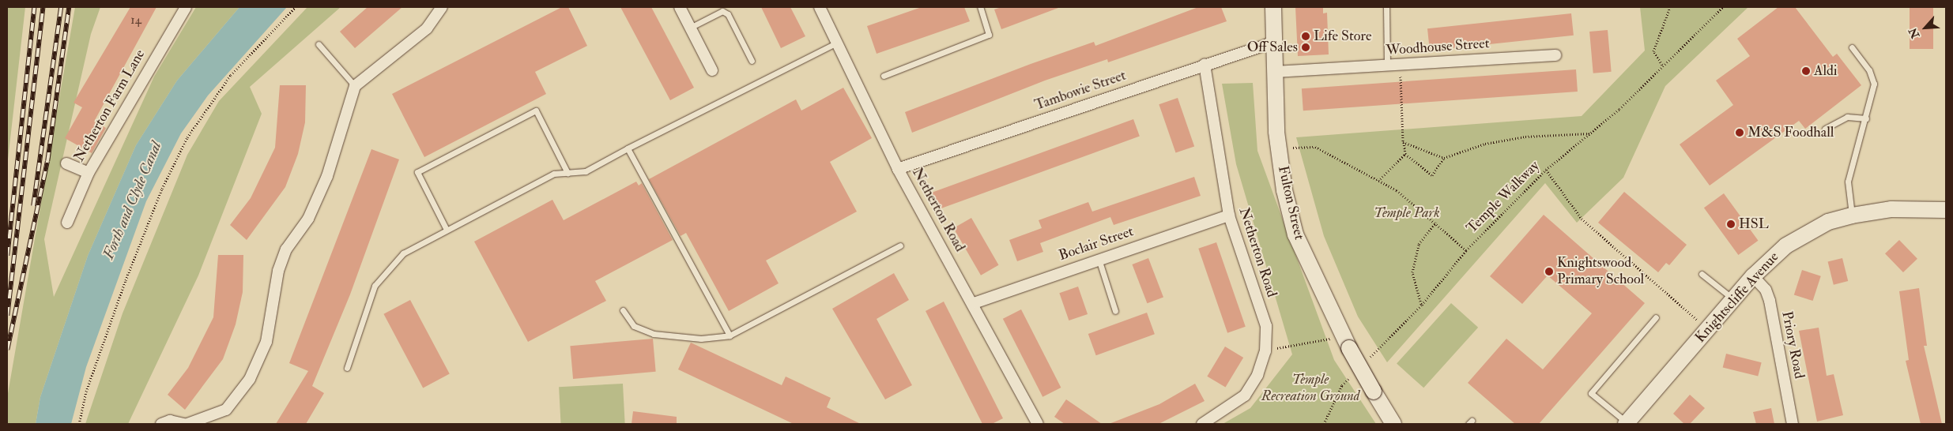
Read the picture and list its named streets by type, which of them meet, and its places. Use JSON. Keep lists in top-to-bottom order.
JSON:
{
  "streets": {
    "street": [
      "Woodhouse Street",
      "Tambowie Street",
      "Netherton Farm Lane",
      "Fulton Street",
      "Netherton Road",
      "Boclair Street",
      "Knightscliffe Avenue",
      "Priory Road"
    ],
    "path": ["Temple Walkway"]
  },
  "crossings": [
    ["Woodhouse Street", "Fulton Street"],
    ["Tambowie Street", "Fulton Street"],
    ["Tambowie Street", "Netherton Road"],
    ["Netherton Road", "Boclair Street"],
    ["Knightscliffe Avenue", "Priory Road"]
  ],
  "water": ["Forth and Clyde Canal"],
  "parks": ["Temple Park", "Temple Recreation Ground"],
  "places": [
    "Life Store",
    "Off Sales",
    "Aldi",
    "M&S Foodhall",
    "HSL",
    "Knightswood Primary School"
  ],
  "house_numbers": ["14"],
  "north": "bottom left"
}
